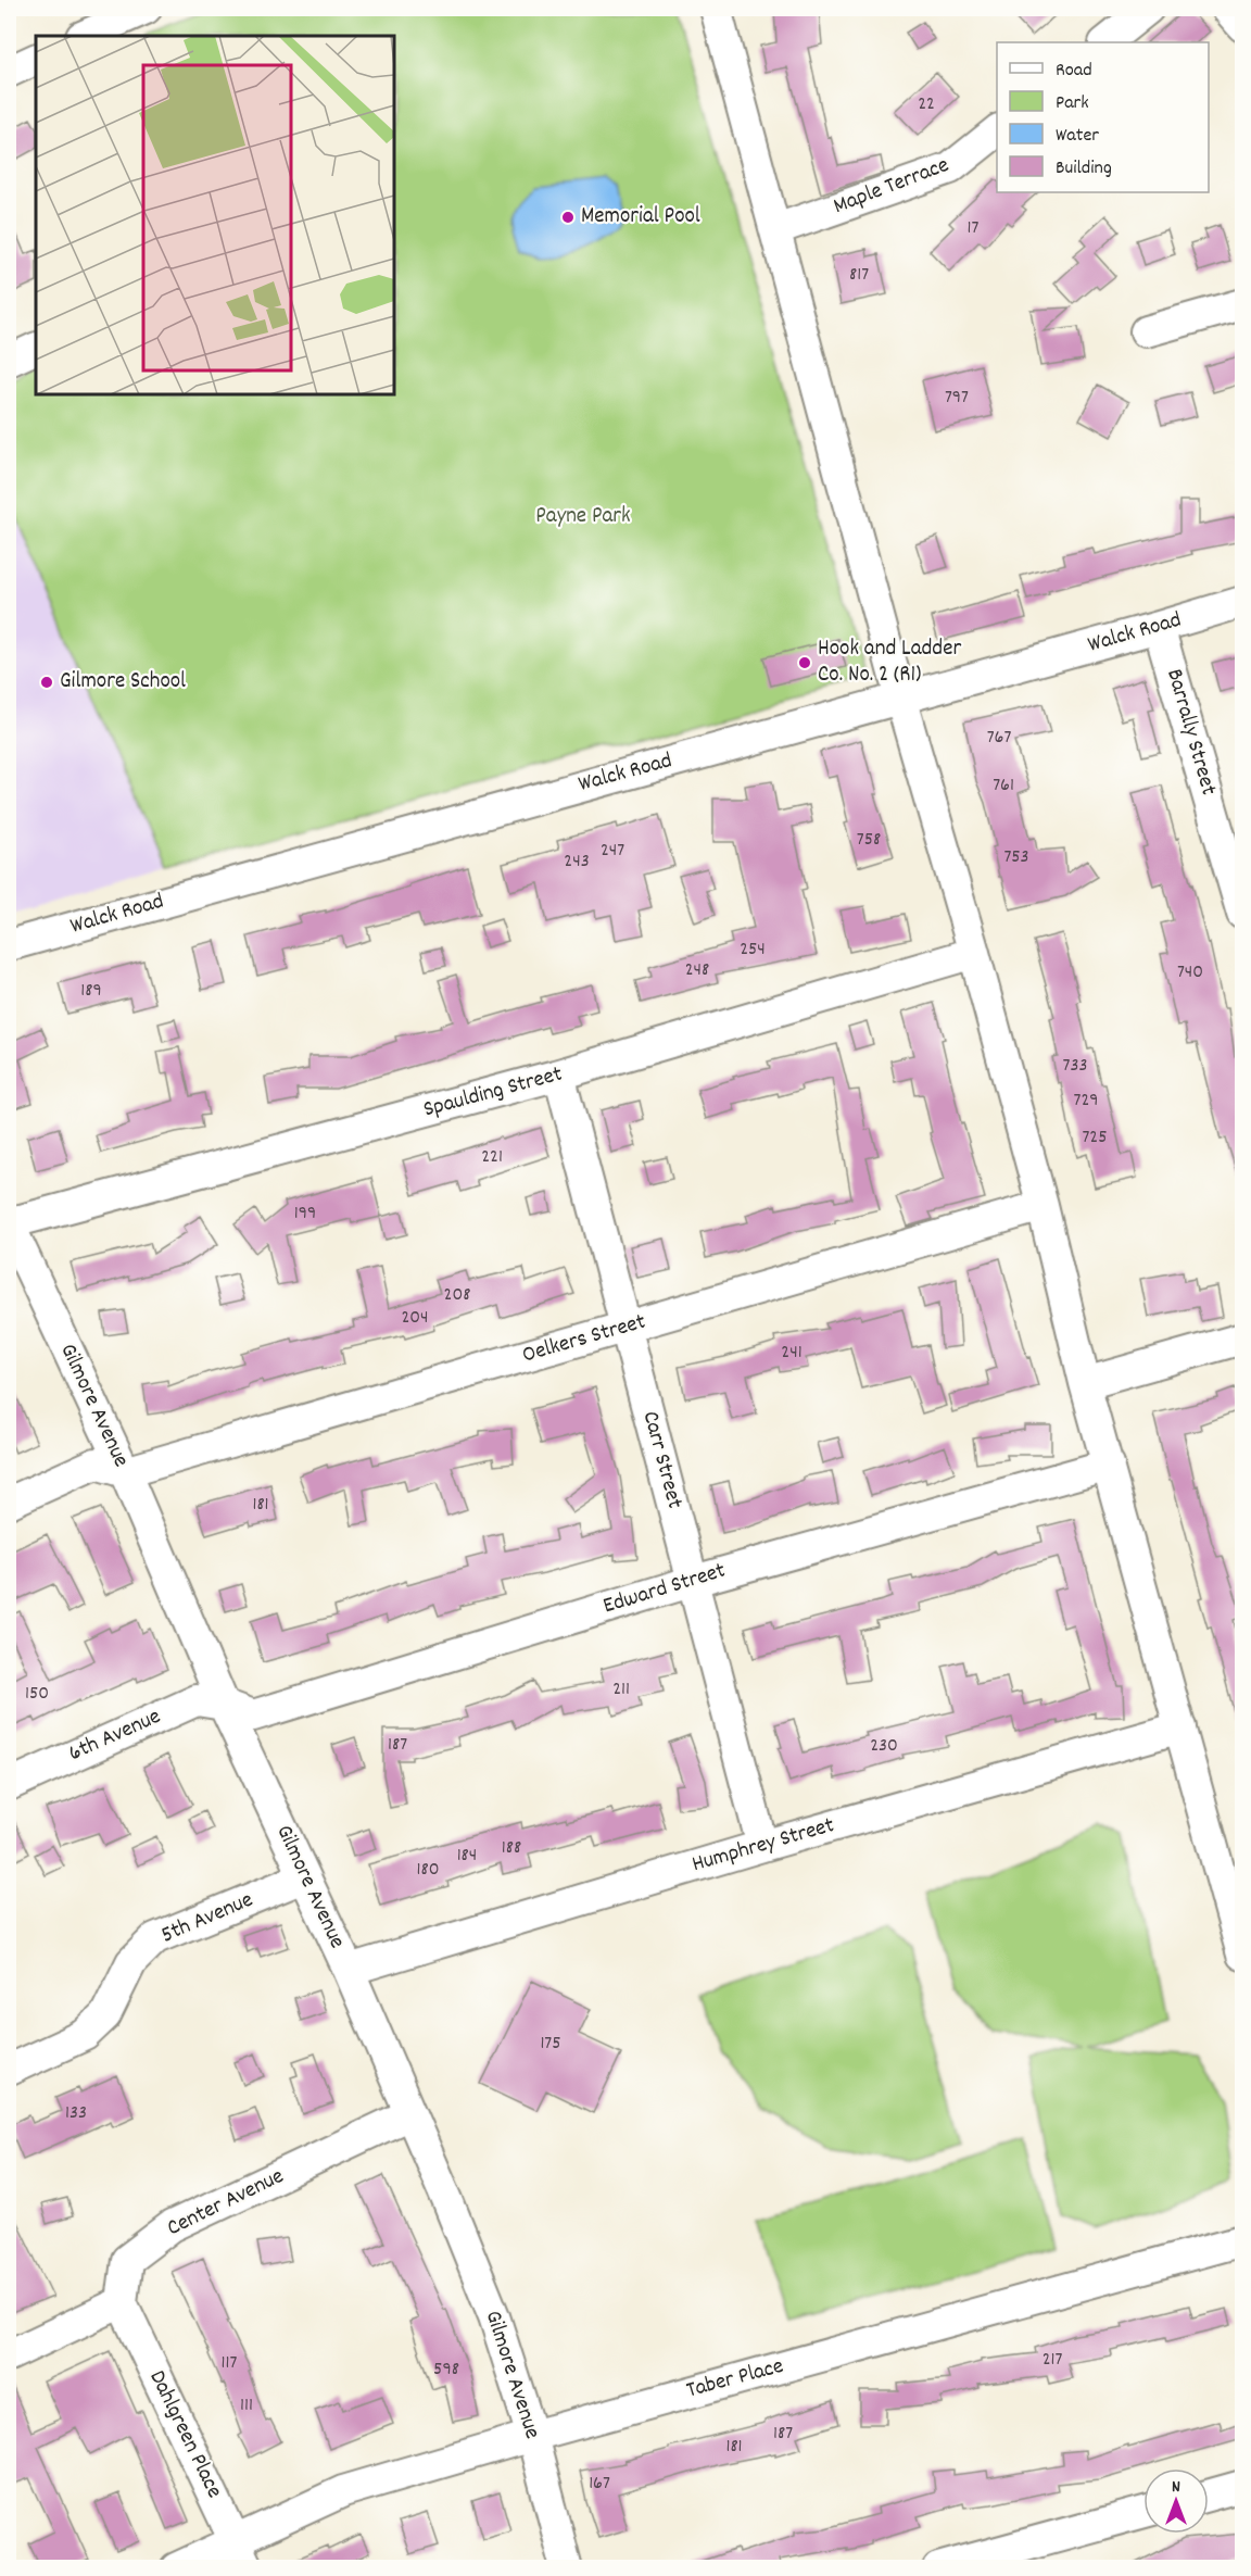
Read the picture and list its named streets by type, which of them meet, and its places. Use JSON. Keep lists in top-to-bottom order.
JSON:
{
  "streets": {
    "street": [
      "Maple Terrace",
      "Walck Road",
      "Barrally Street",
      "Spaulding Street",
      "Oelkers Street",
      "Gilmore Avenue",
      "Carr Street",
      "Edward Street",
      "6th Avenue",
      "Humphrey Street",
      "5th Avenue",
      "Center Avenue",
      "Taber Place",
      "Dahlgreen Place"
    ]
  },
  "crossings": [
    ["Walck Road", "Barrally Street"],
    ["Spaulding Street", "Gilmore Avenue"],
    ["Spaulding Street", "Carr Street"],
    ["Oelkers Street", "Gilmore Avenue"],
    ["Oelkers Street", "Carr Street"],
    ["Gilmore Avenue", "Edward Street"],
    ["Gilmore Avenue", "6th Avenue"],
    ["Gilmore Avenue", "Humphrey Street"],
    ["Gilmore Avenue", "5th Avenue"],
    ["Gilmore Avenue", "Center Avenue"],
    ["Gilmore Avenue", "Taber Place"],
    ["Carr Street", "Edward Street"],
    ["Carr Street", "Humphrey Street"],
    ["Edward Street", "6th Avenue"],
    ["Center Avenue", "Dahlgreen Place"],
    ["Taber Place", "Dahlgreen Place"]
  ],
  "parks": ["Payne Park"],
  "places": ["Memorial Pool", "Hook and Ladder Co. No. 2 (R1)", "Gilmore School"],
  "house_numbers": [
    "22",
    "17",
    "817",
    "797",
    "767",
    "761",
    "758",
    "247",
    "753",
    "243",
    "254",
    "248",
    "740",
    "189",
    "733",
    "729",
    "725",
    "221",
    "199",
    "208",
    "204",
    "241",
    "181",
    "211",
    "150",
    "187",
    "230",
    "188",
    "184",
    "180",
    "175",
    "133",
    "217",
    "117",
    "598",
    "111",
    "187",
    "181",
    "167"
  ],
  "legend": [
    "Road",
    "Park",
    "Water",
    "Building"
  ],
  "north": "top"
}
